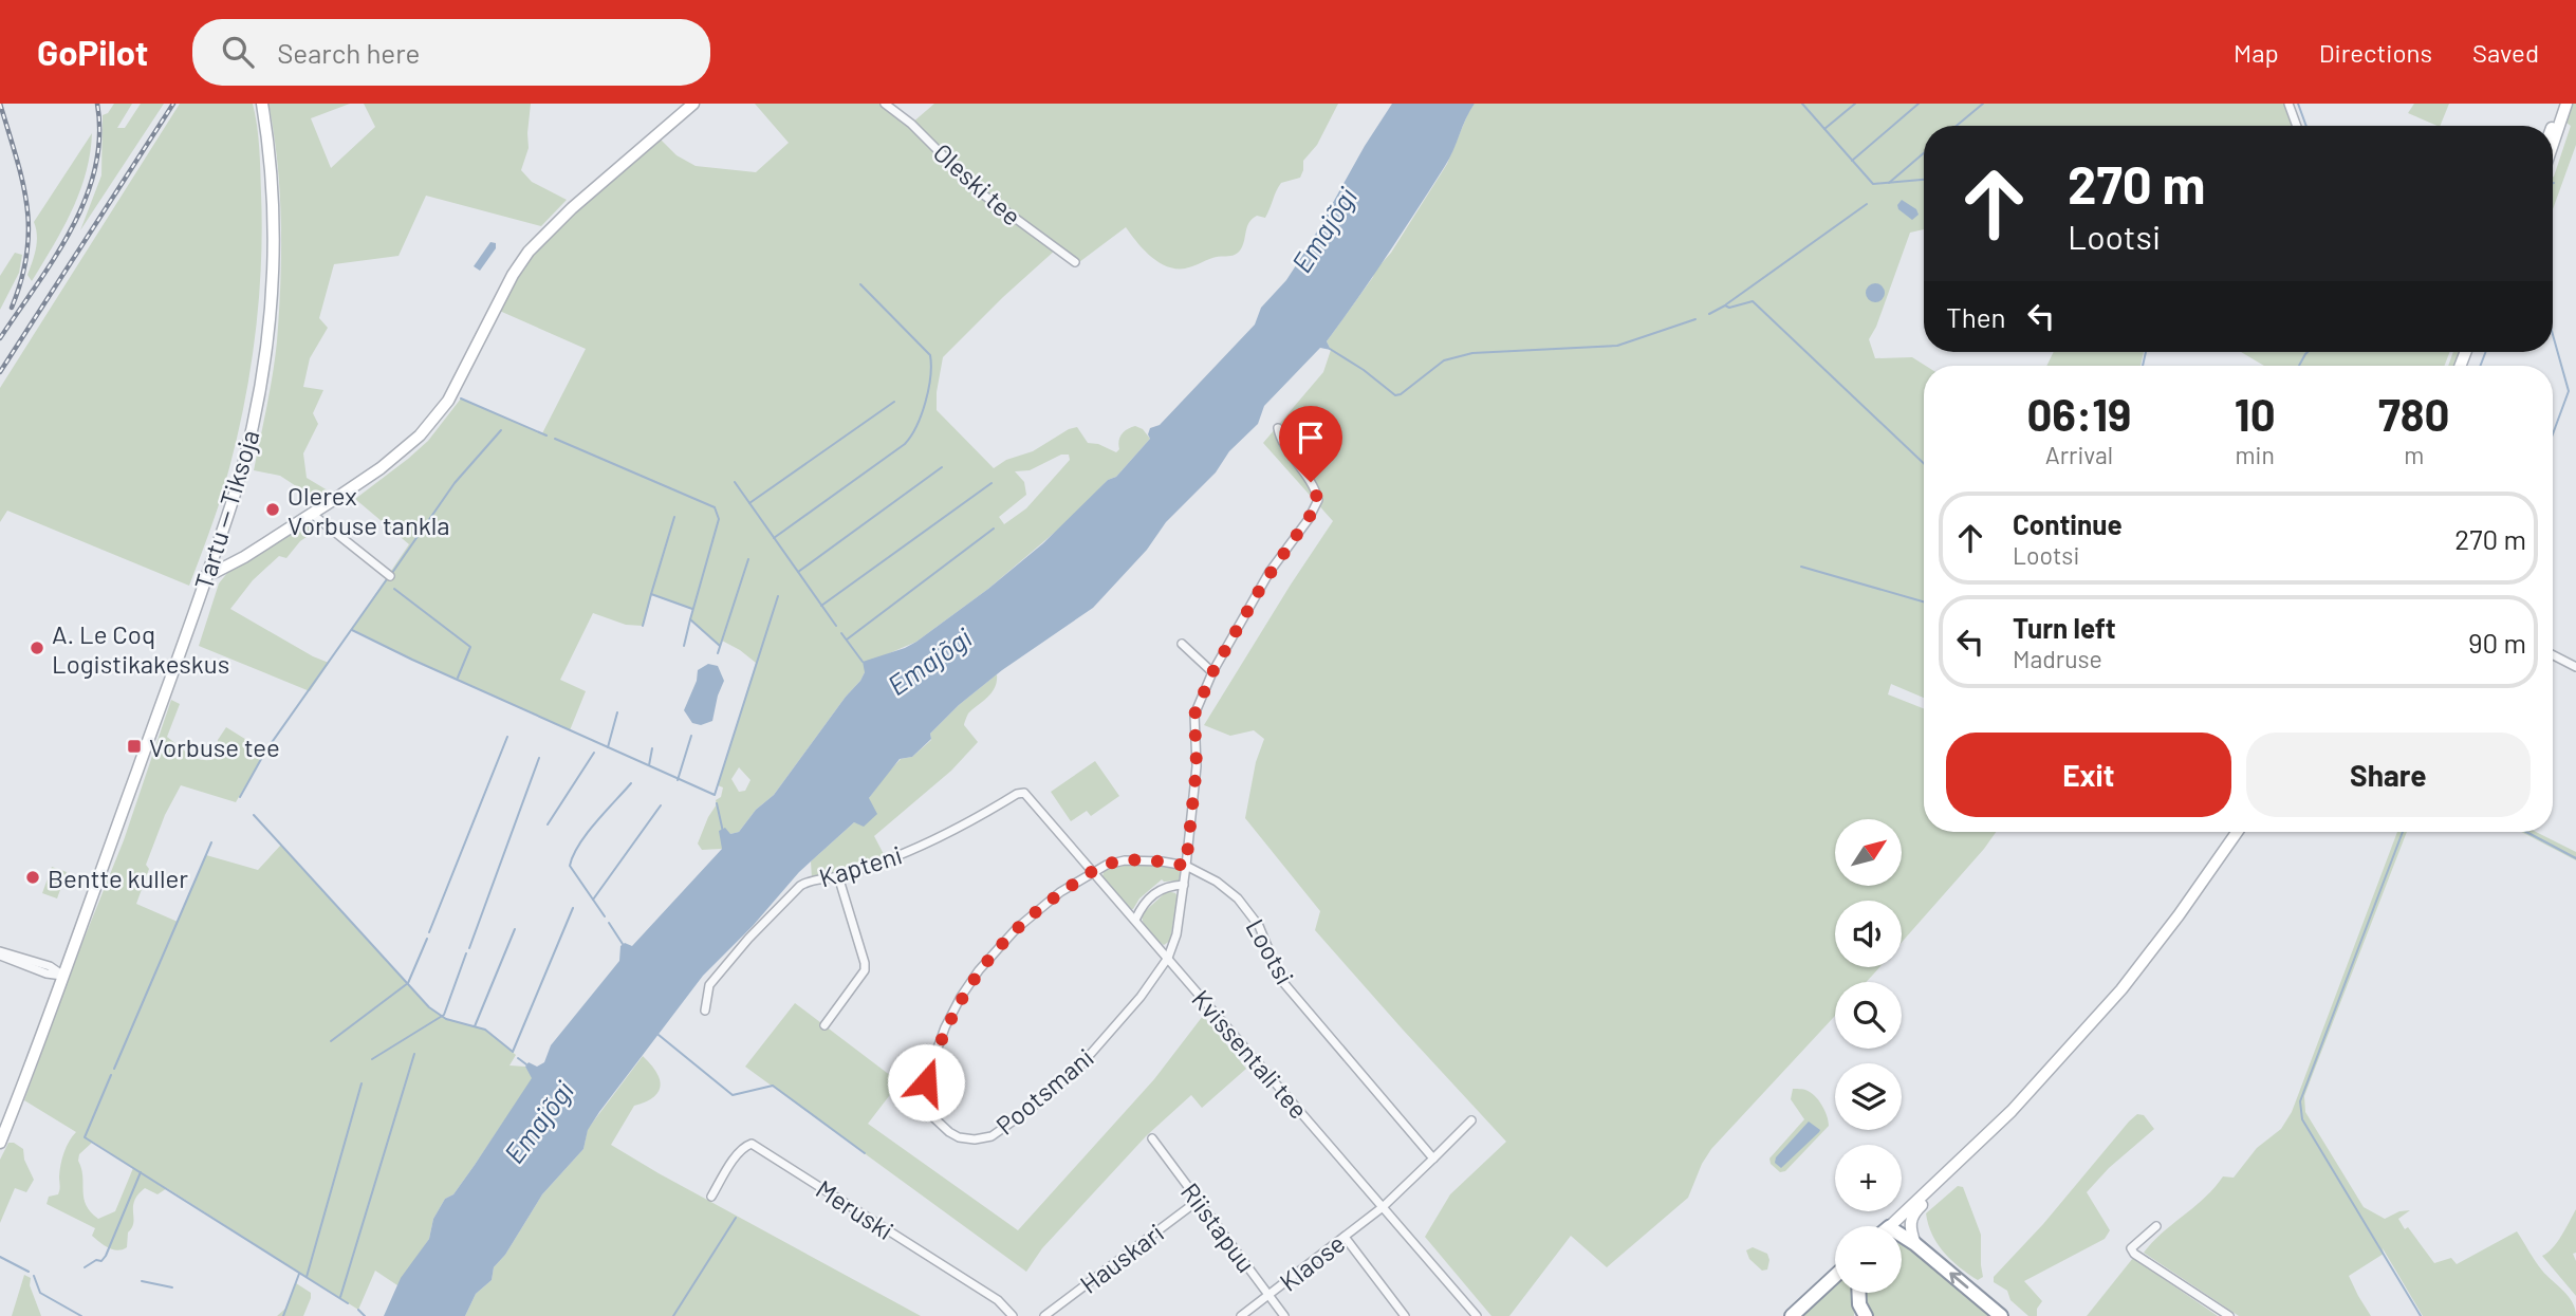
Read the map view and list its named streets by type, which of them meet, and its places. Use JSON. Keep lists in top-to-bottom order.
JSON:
{
  "streets": {
    "main road": ["Tartu — Tiksoja"],
    "street": [
      "Oleski tee",
      "Kapteni",
      "Lootsi",
      "Kvissentali tee",
      "Pootsmani",
      "Meruski",
      "Riistapuu",
      "Hauskari",
      "Klaose"
    ]
  },
  "crossings": [
    ["Kapteni", "Kvissentali tee"],
    ["Lootsi", "Kvissentali tee"],
    ["Lootsi", "Pootsmani"],
    ["Kvissentali tee", "Pootsmani"],
    ["Kvissentali tee", "Klaose"],
    ["Riistapuu", "Hauskari"],
    ["Riistapuu", "Klaose"]
  ],
  "water": ["Emajõgi"],
  "places": {
    "other": ["Olerex Vorbuse tankla", "A. Le Coq Logistikakeskus", "Bentte kuller"],
    "transit": ["Vorbuse tee"]
  },
  "north": "top right",
  "page": {
    "header": "GoPilot",
    "search": "Search here",
    "nav": ["Map", "Directions", "Saved"],
    "turn": ["270 m", "Lootsi"],
    "then": "Then",
    "eta": [
      "06:19",
      "Arrival",
      "10",
      "min",
      "780",
      "m"
    ],
    "list": [
      {
        "name": "Continue",
        "note": "Lootsi",
        "value": "270 m"
      },
      {
        "name": "Turn left",
        "note": "Madruse",
        "value": "90 m"
      }
    ],
    "buttons": ["Exit", "Share"],
    "map_buttons": ["+", "−"]
  }
}
